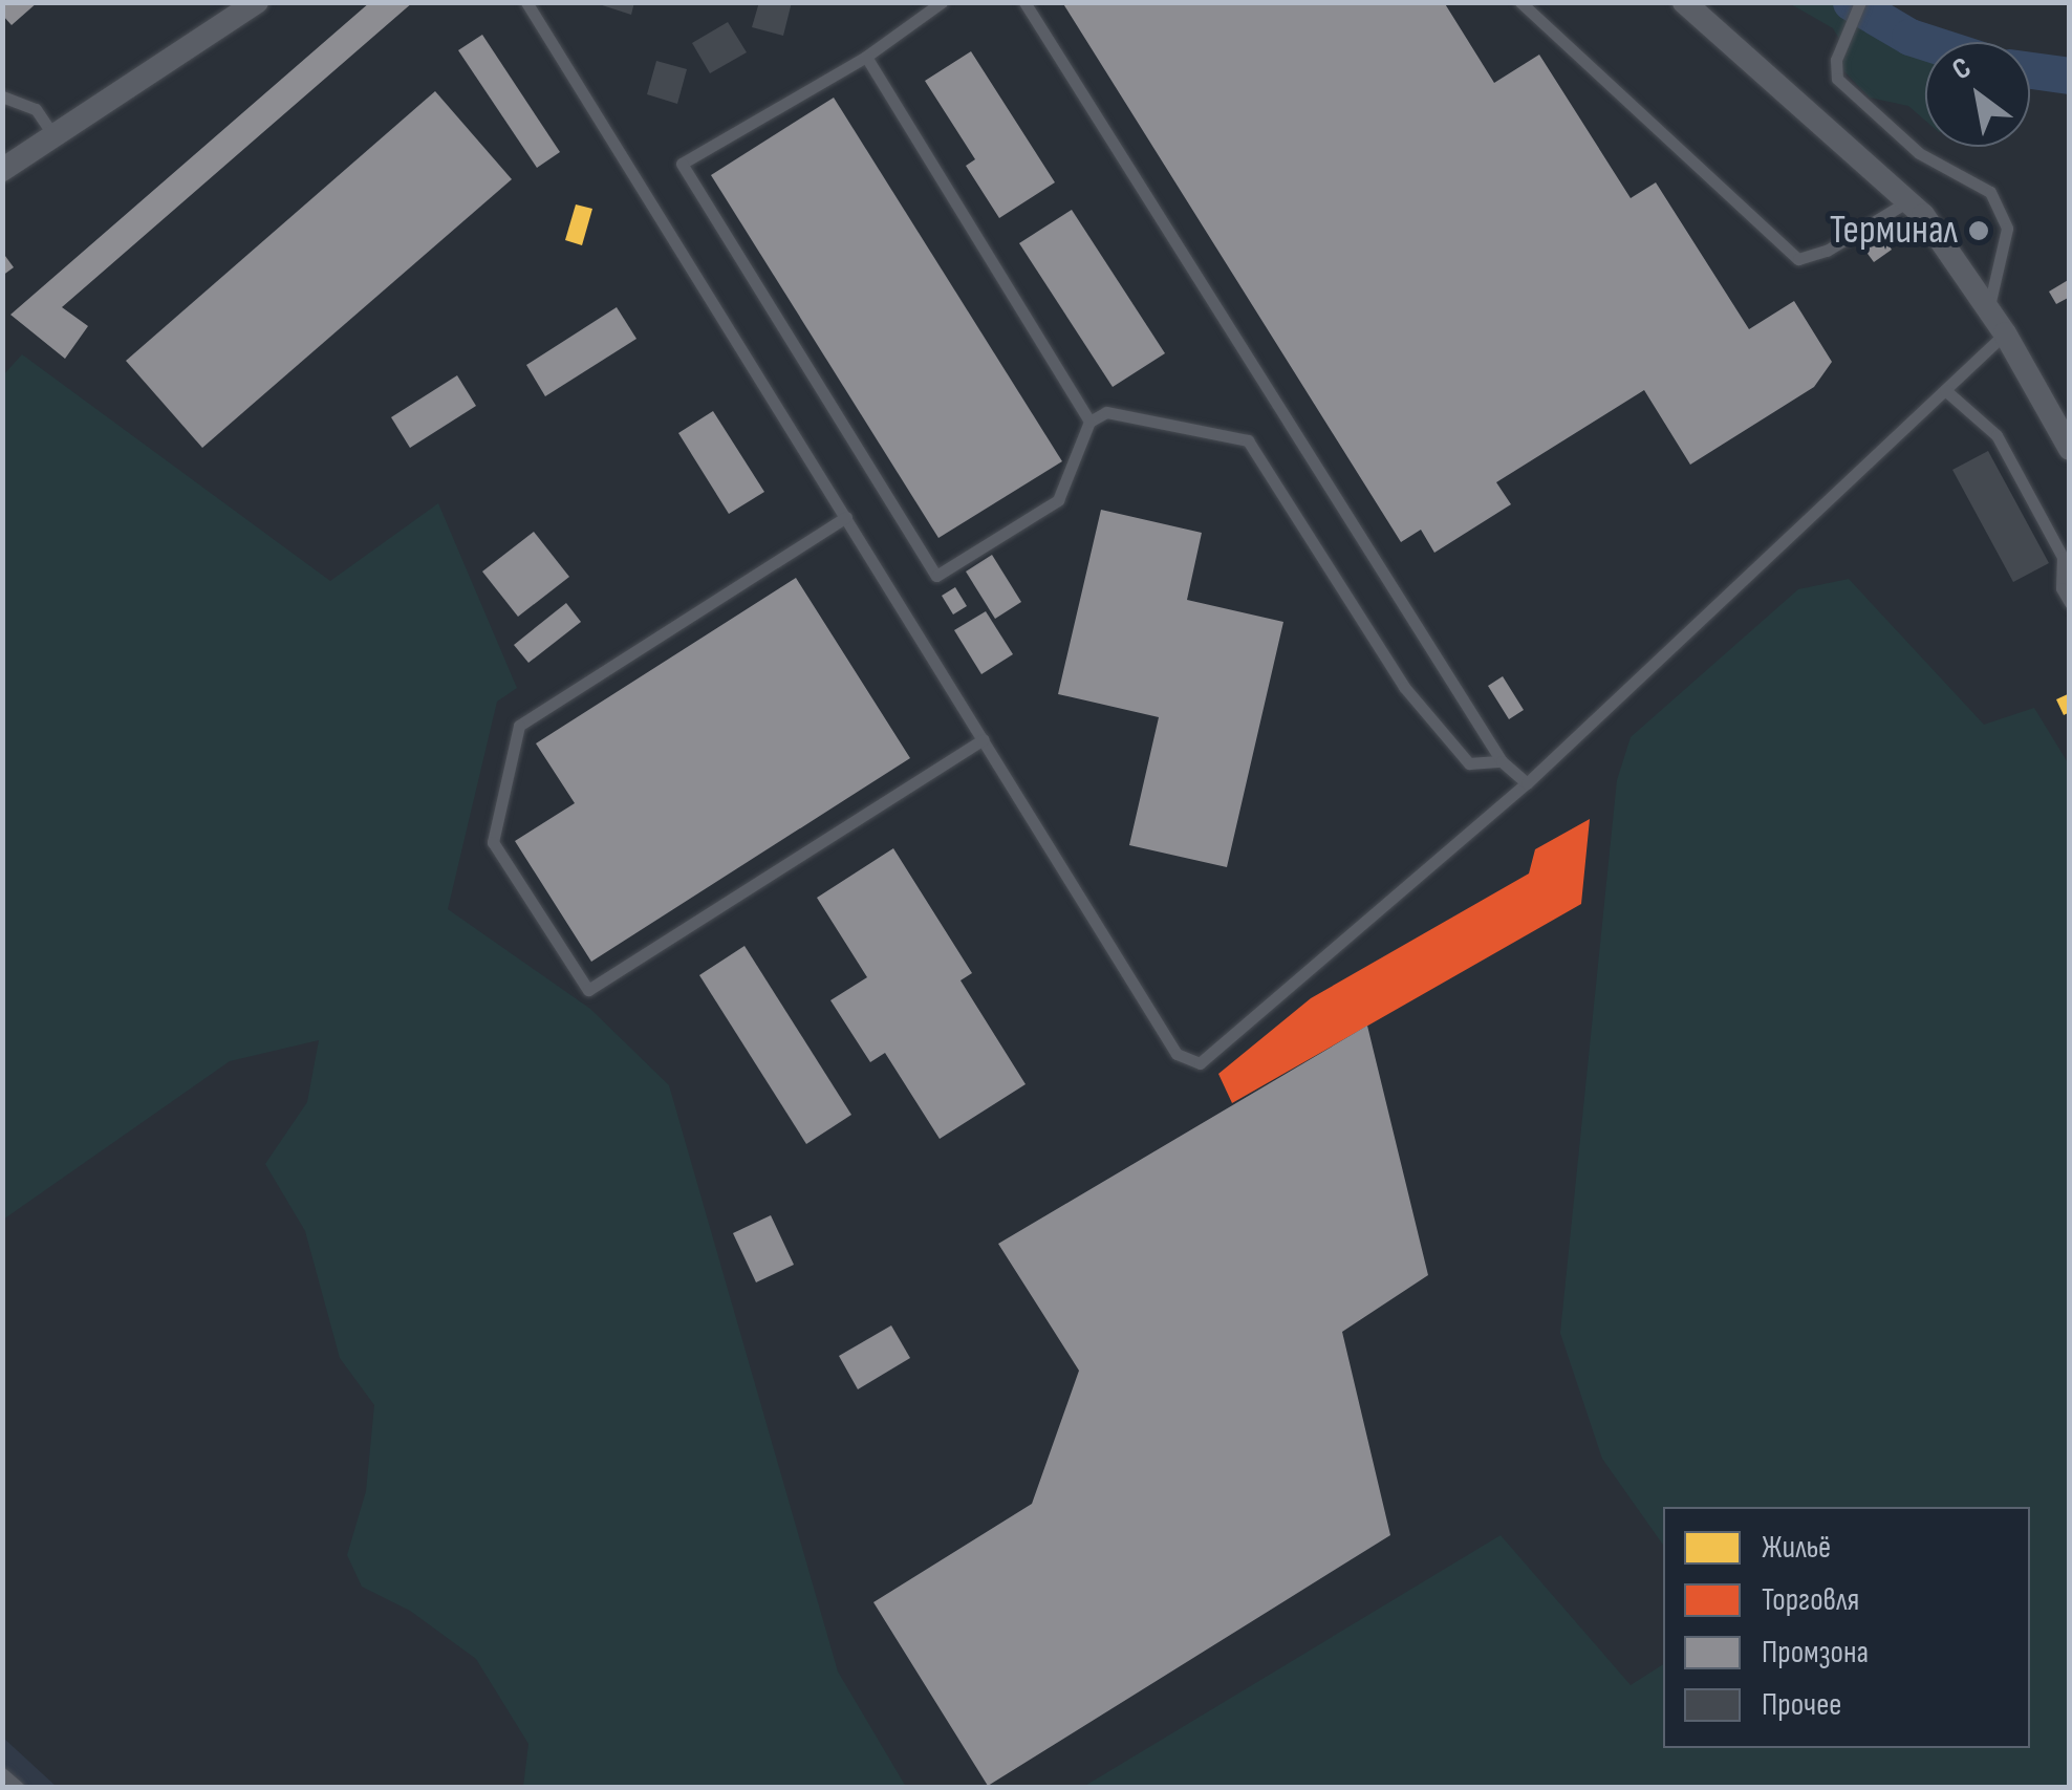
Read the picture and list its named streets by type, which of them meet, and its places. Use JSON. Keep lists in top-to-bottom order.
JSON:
{
  "places": ["Терминал"],
  "legend": [
    "Жильё",
    "Торговля",
    "Промзона",
    "Прочее"
  ],
  "north": "top left"
}
